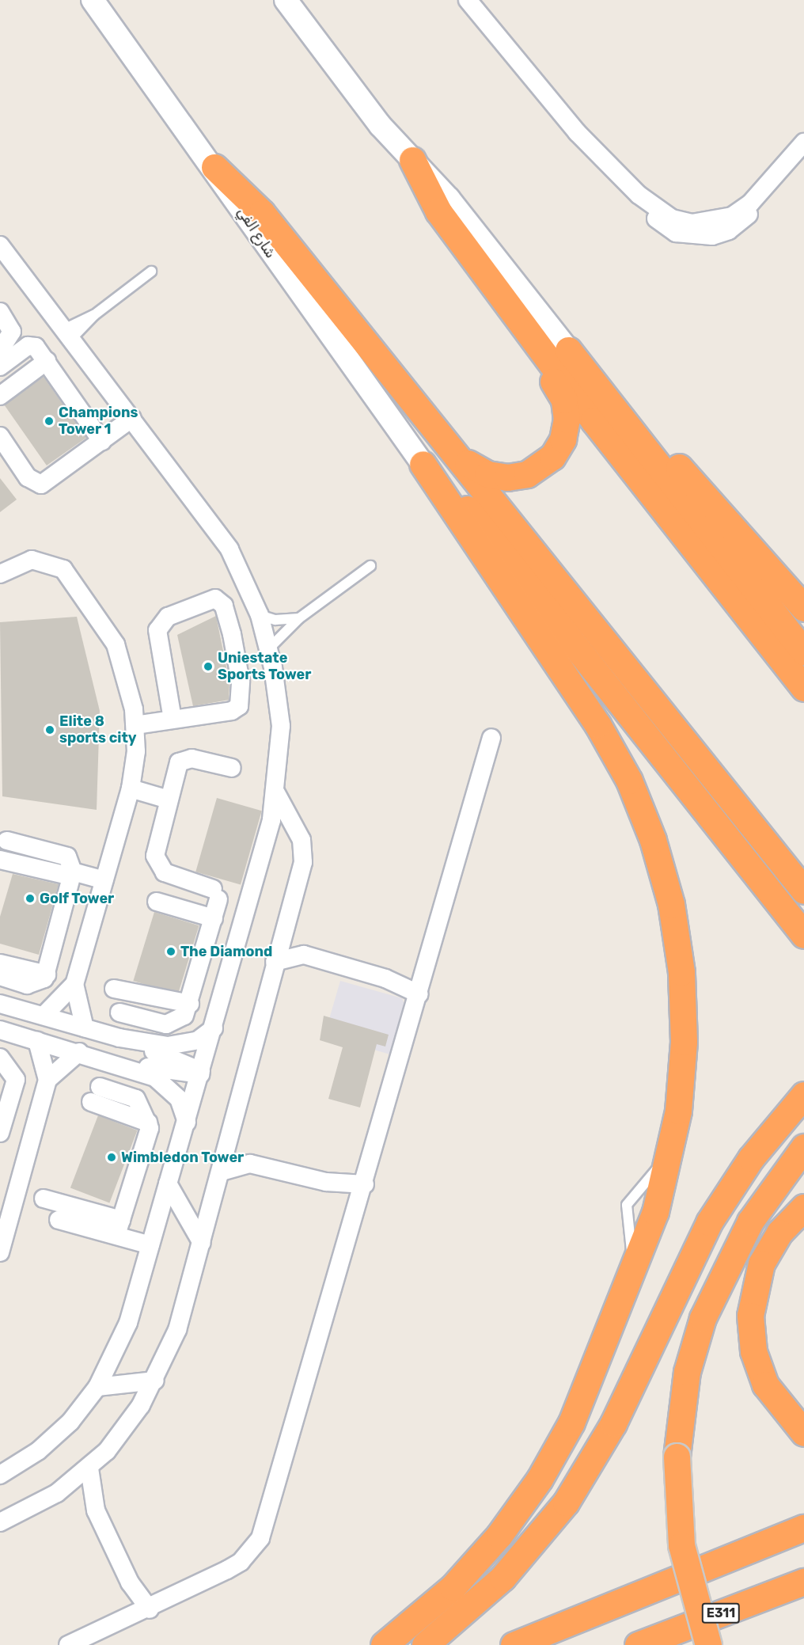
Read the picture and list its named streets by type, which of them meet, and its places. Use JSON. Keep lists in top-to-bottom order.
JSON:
{
  "streets": {
    "highway": ["E311"],
    "street": ["شارع الفي"]
  },
  "places": [
    "Champions Tower 1",
    "Uniestate Sports Tower",
    "Elite 8 sports city",
    "Golf Tower",
    "The Diamond",
    "Wimbledon Tower"
  ]
}
